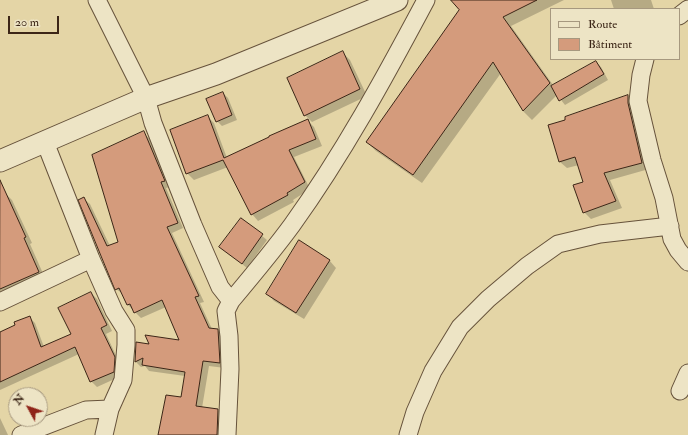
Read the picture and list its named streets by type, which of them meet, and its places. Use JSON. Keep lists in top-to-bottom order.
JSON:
{
  "legend": ["Route", "Bâtiment"],
  "scale_bar": "20 m",
  "north": "top left"
}
